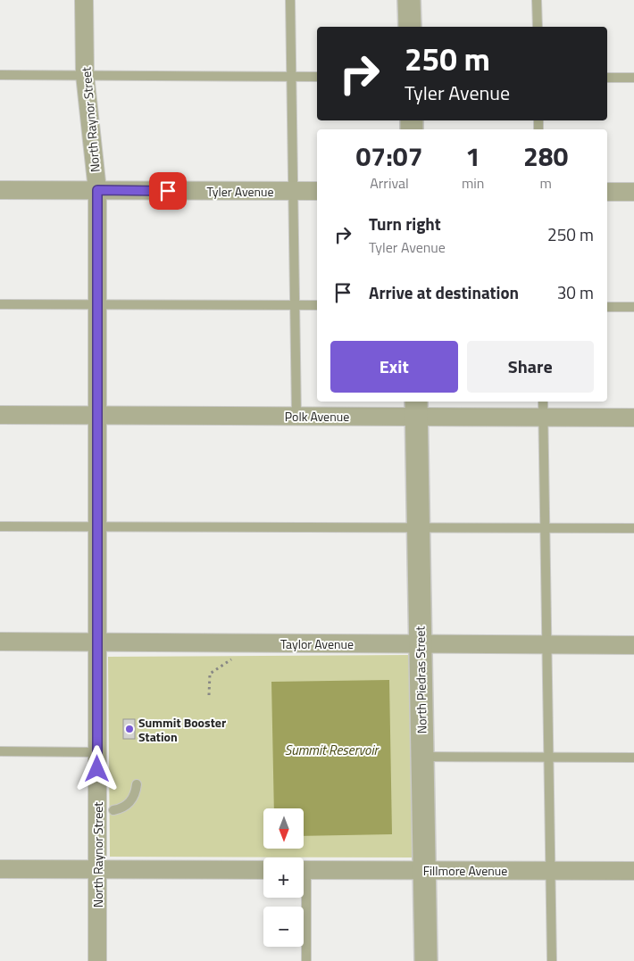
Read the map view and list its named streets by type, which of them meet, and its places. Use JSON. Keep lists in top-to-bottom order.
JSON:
{
  "streets": {
    "street": [
      "North Raynor Street",
      "Tyler Avenue",
      "Polk Avenue",
      "Taylor Avenue",
      "North Piedras Street",
      "Fillmore Avenue"
    ]
  },
  "crossings": [
    ["North Raynor Street", "Tyler Avenue"],
    ["North Raynor Street", "Polk Avenue"],
    ["North Raynor Street", "Taylor Avenue"],
    ["Polk Avenue", "North Piedras Street"],
    ["Taylor Avenue", "North Piedras Street"],
    ["North Piedras Street", "Fillmore Avenue"]
  ],
  "water": ["Summit Reservoir"],
  "places": ["Summit Booster Station"],
  "north": "bottom",
  "page": {
    "turn": ["250 m", "Tyler Avenue"],
    "eta": [
      "07:07",
      "Arrival",
      "1",
      "min",
      "280",
      "m"
    ],
    "list": [
      {
        "name": "Turn right",
        "note": "Tyler Avenue",
        "value": "250 m"
      },
      {
        "name": "Arrive at destination",
        "value": "30 m"
      }
    ],
    "buttons": ["Exit", "Share"],
    "map_buttons": ["+", "−"]
  }
}
